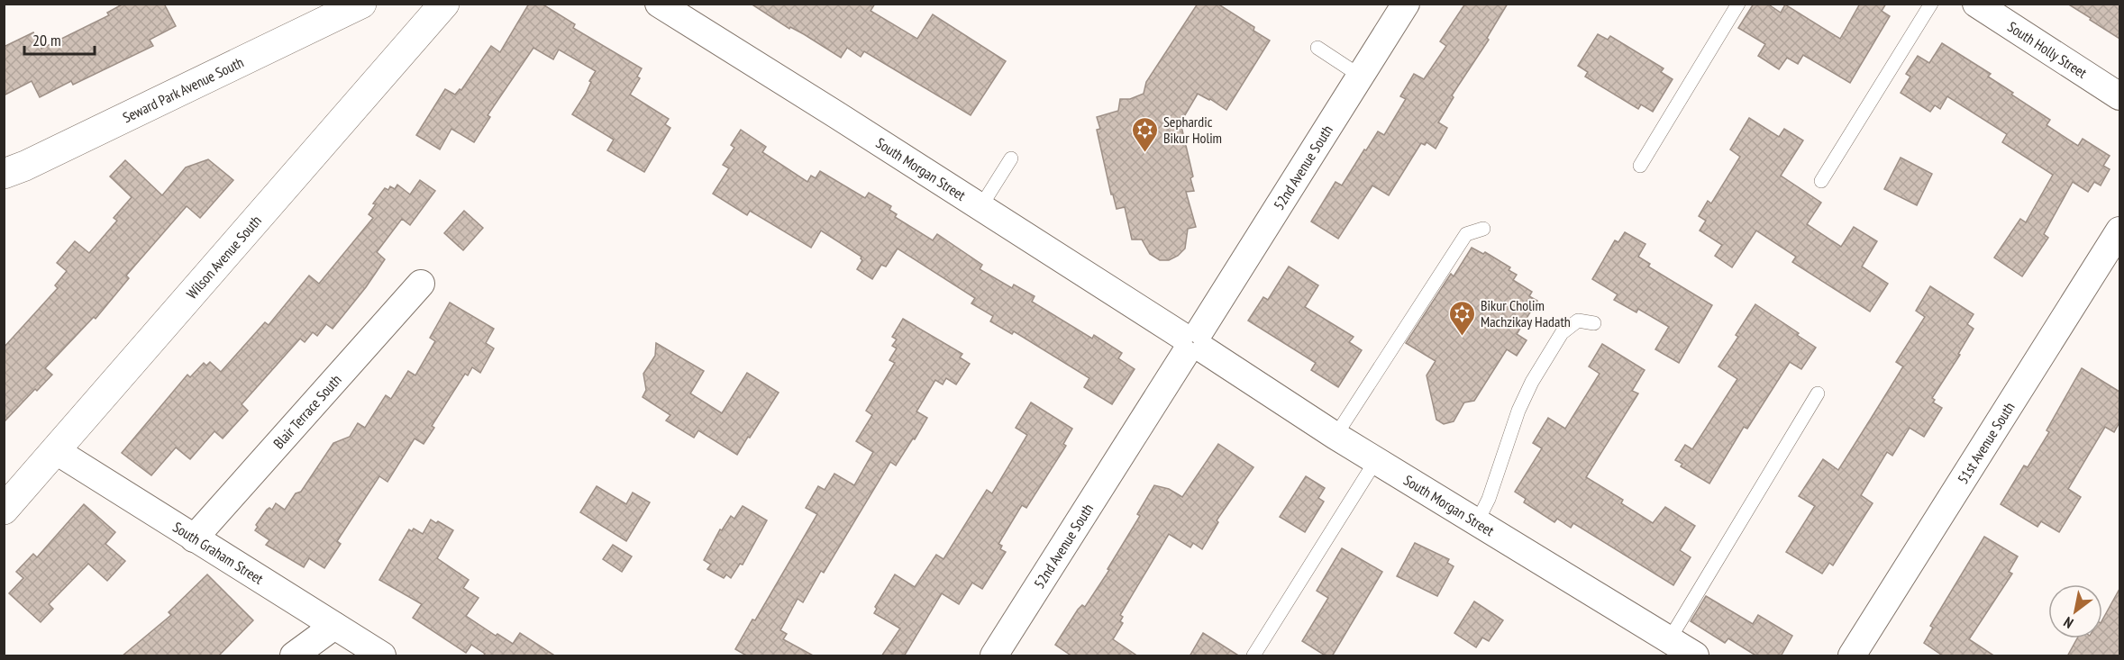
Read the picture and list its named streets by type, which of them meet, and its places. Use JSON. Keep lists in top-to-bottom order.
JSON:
{
  "streets": {
    "main road": ["Seward Park Avenue South", "Wilson Avenue South"],
    "street": [
      "South Holly Street",
      "52nd Avenue South",
      "South Morgan Street",
      "Blair Terrace South",
      "51st Avenue South",
      "South Graham Street"
    ]
  },
  "crossings": [
    ["52nd Avenue South", "South Morgan Street"],
    ["Wilson Avenue South", "South Graham Street"],
    ["Blair Terrace South", "South Graham Street"]
  ],
  "places": {
    "synagogue": ["Sephardic Bikur Holim", "Bikur Cholim Machzikay Hadath"]
  },
  "scale_bar": "20 m",
  "north": "bottom left"
}
